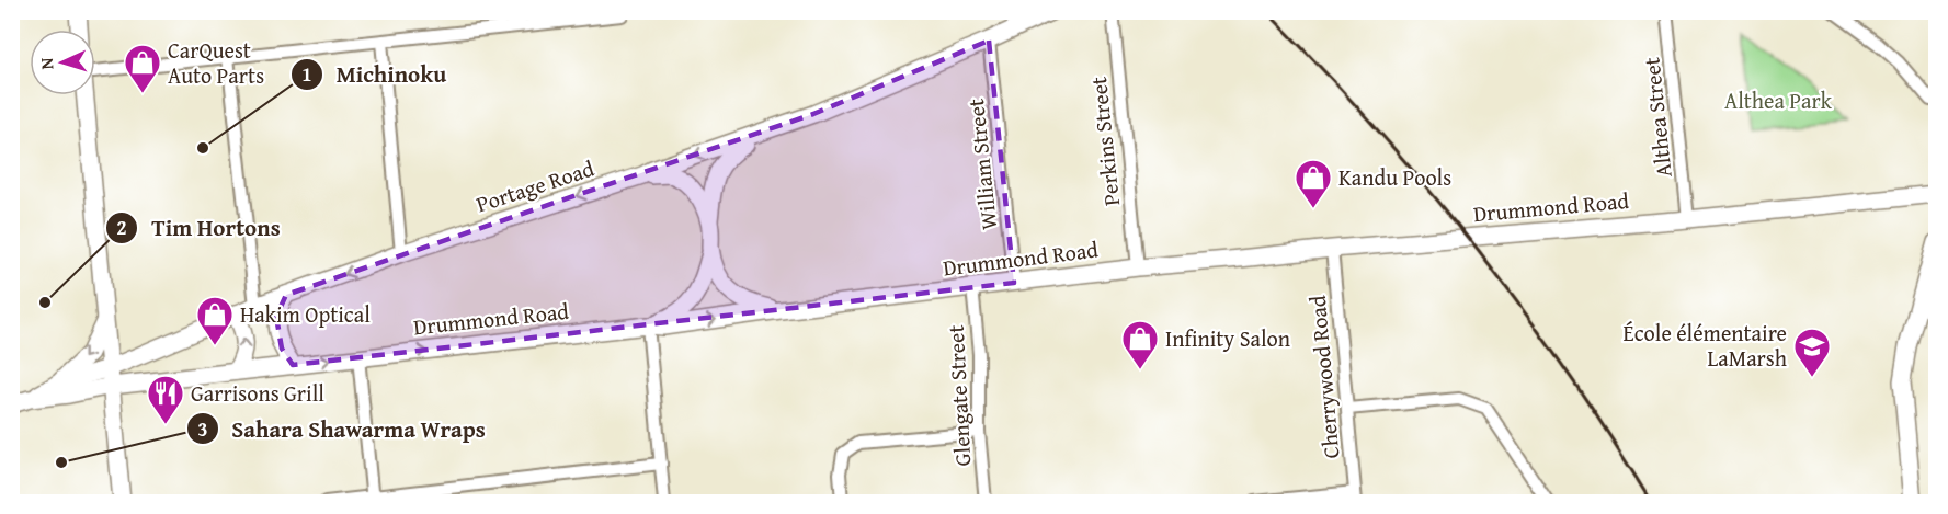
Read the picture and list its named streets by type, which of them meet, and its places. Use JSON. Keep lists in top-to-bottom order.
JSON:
{
  "streets": {
    "main road": ["Portage Road", "Drummond Road"],
    "street": [
      "Althea Street",
      "Perkins Street",
      "William Street",
      "Cherrywood Road",
      "Glengate Street"
    ]
  },
  "crossings": [
    ["Althea Street", "Drummond Road"],
    ["Perkins Street", "Drummond Road"],
    ["William Street", "Portage Road"],
    ["William Street", "Drummond Road"],
    ["Portage Road", "Drummond Road"],
    ["Drummond Road", "Cherrywood Road"],
    ["Drummond Road", "Glengate Street"]
  ],
  "one_way": ["Portage Road"],
  "parks": ["Althea Park"],
  "places": {
    "shop": [
      "CarQuest Auto Parts",
      "Kandu Pools",
      "Hakim Optical",
      "Infinity Salon"
    ],
    "other": ["Michinoku", "Tim Hortons", "Sahara Shawarma Wraps"],
    "school or university": ["École élémentaire LaMarsh"],
    "restaurant": ["Garrisons Grill"]
  },
  "north": "left"
}
